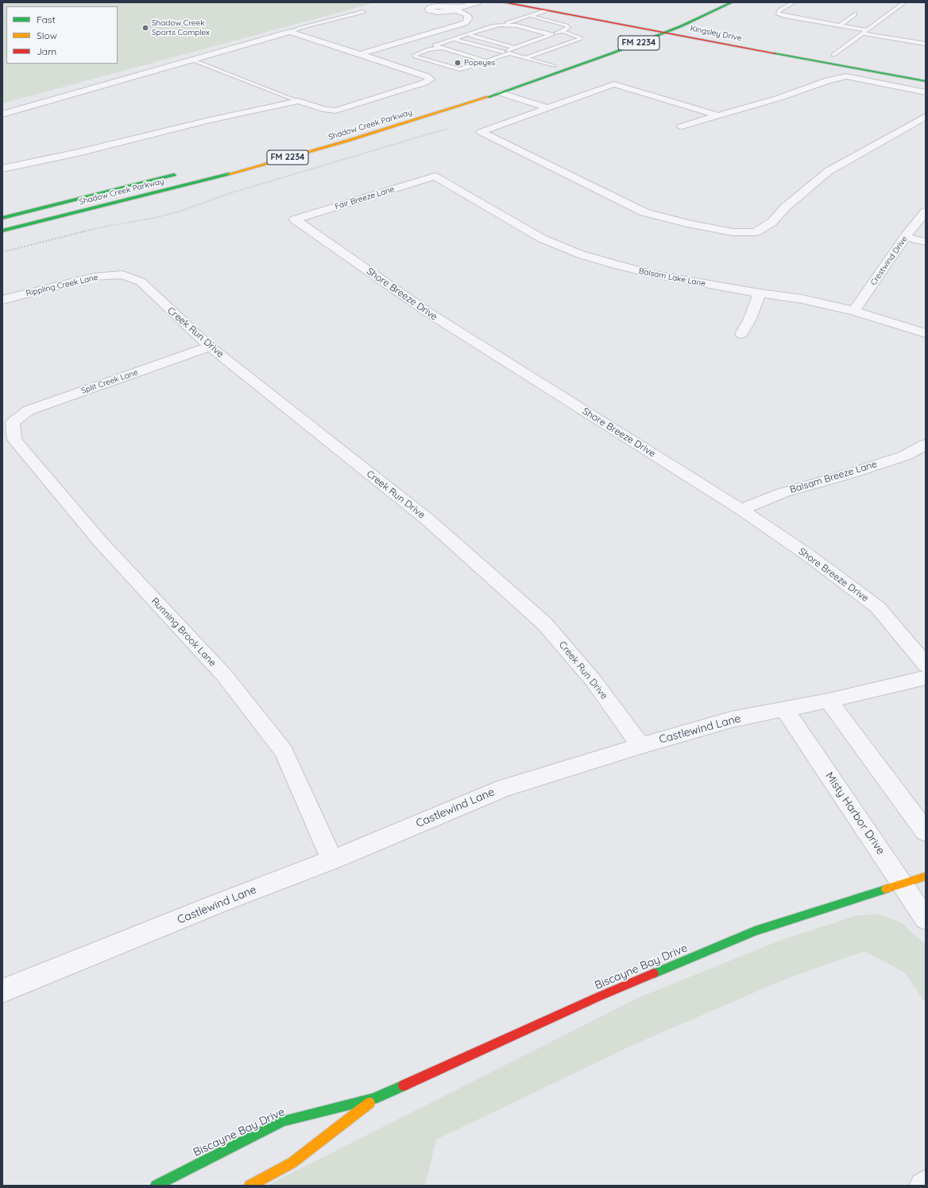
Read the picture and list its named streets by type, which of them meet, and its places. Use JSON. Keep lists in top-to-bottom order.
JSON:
{
  "streets": {
    "main road": [
      "Kingsley Drive",
      "FM 2234",
      "Shadow Creek Parkway",
      "Biscayne Bay Drive"
    ],
    "street": [
      "Fair Breeze Lane",
      "Crestwind Drive",
      "Balsam Lake Lane",
      "Rippling Creek Lane",
      "Shore Breeze Drive",
      "Creek Run Drive",
      "Split Creek Lane",
      "Balsam Breeze Lane",
      "Running Brook Lane",
      "Castlewind Lane",
      "Misty Harbor Drive"
    ]
  },
  "crossings": [
    ["Kingsley Drive", "FM 2234"],
    ["Kingsley Drive", "Shadow Creek Parkway"],
    ["Fair Breeze Lane", "Balsam Lake Lane"],
    ["Fair Breeze Lane", "Shore Breeze Drive"],
    ["Crestwind Drive", "Balsam Lake Lane"],
    ["Rippling Creek Lane", "Creek Run Drive"],
    ["Shore Breeze Drive", "Balsam Breeze Lane"],
    ["Creek Run Drive", "Split Creek Lane"],
    ["Creek Run Drive", "Castlewind Lane"],
    ["Split Creek Lane", "Running Brook Lane"],
    ["Running Brook Lane", "Castlewind Lane"],
    ["Castlewind Lane", "Misty Harbor Drive"],
    ["Misty Harbor Drive", "Biscayne Bay Drive"]
  ],
  "places": ["Shadow Creek Sports Complex", "Popeyes"],
  "legend": ["Fast", "Slow", "Jam"]
}
